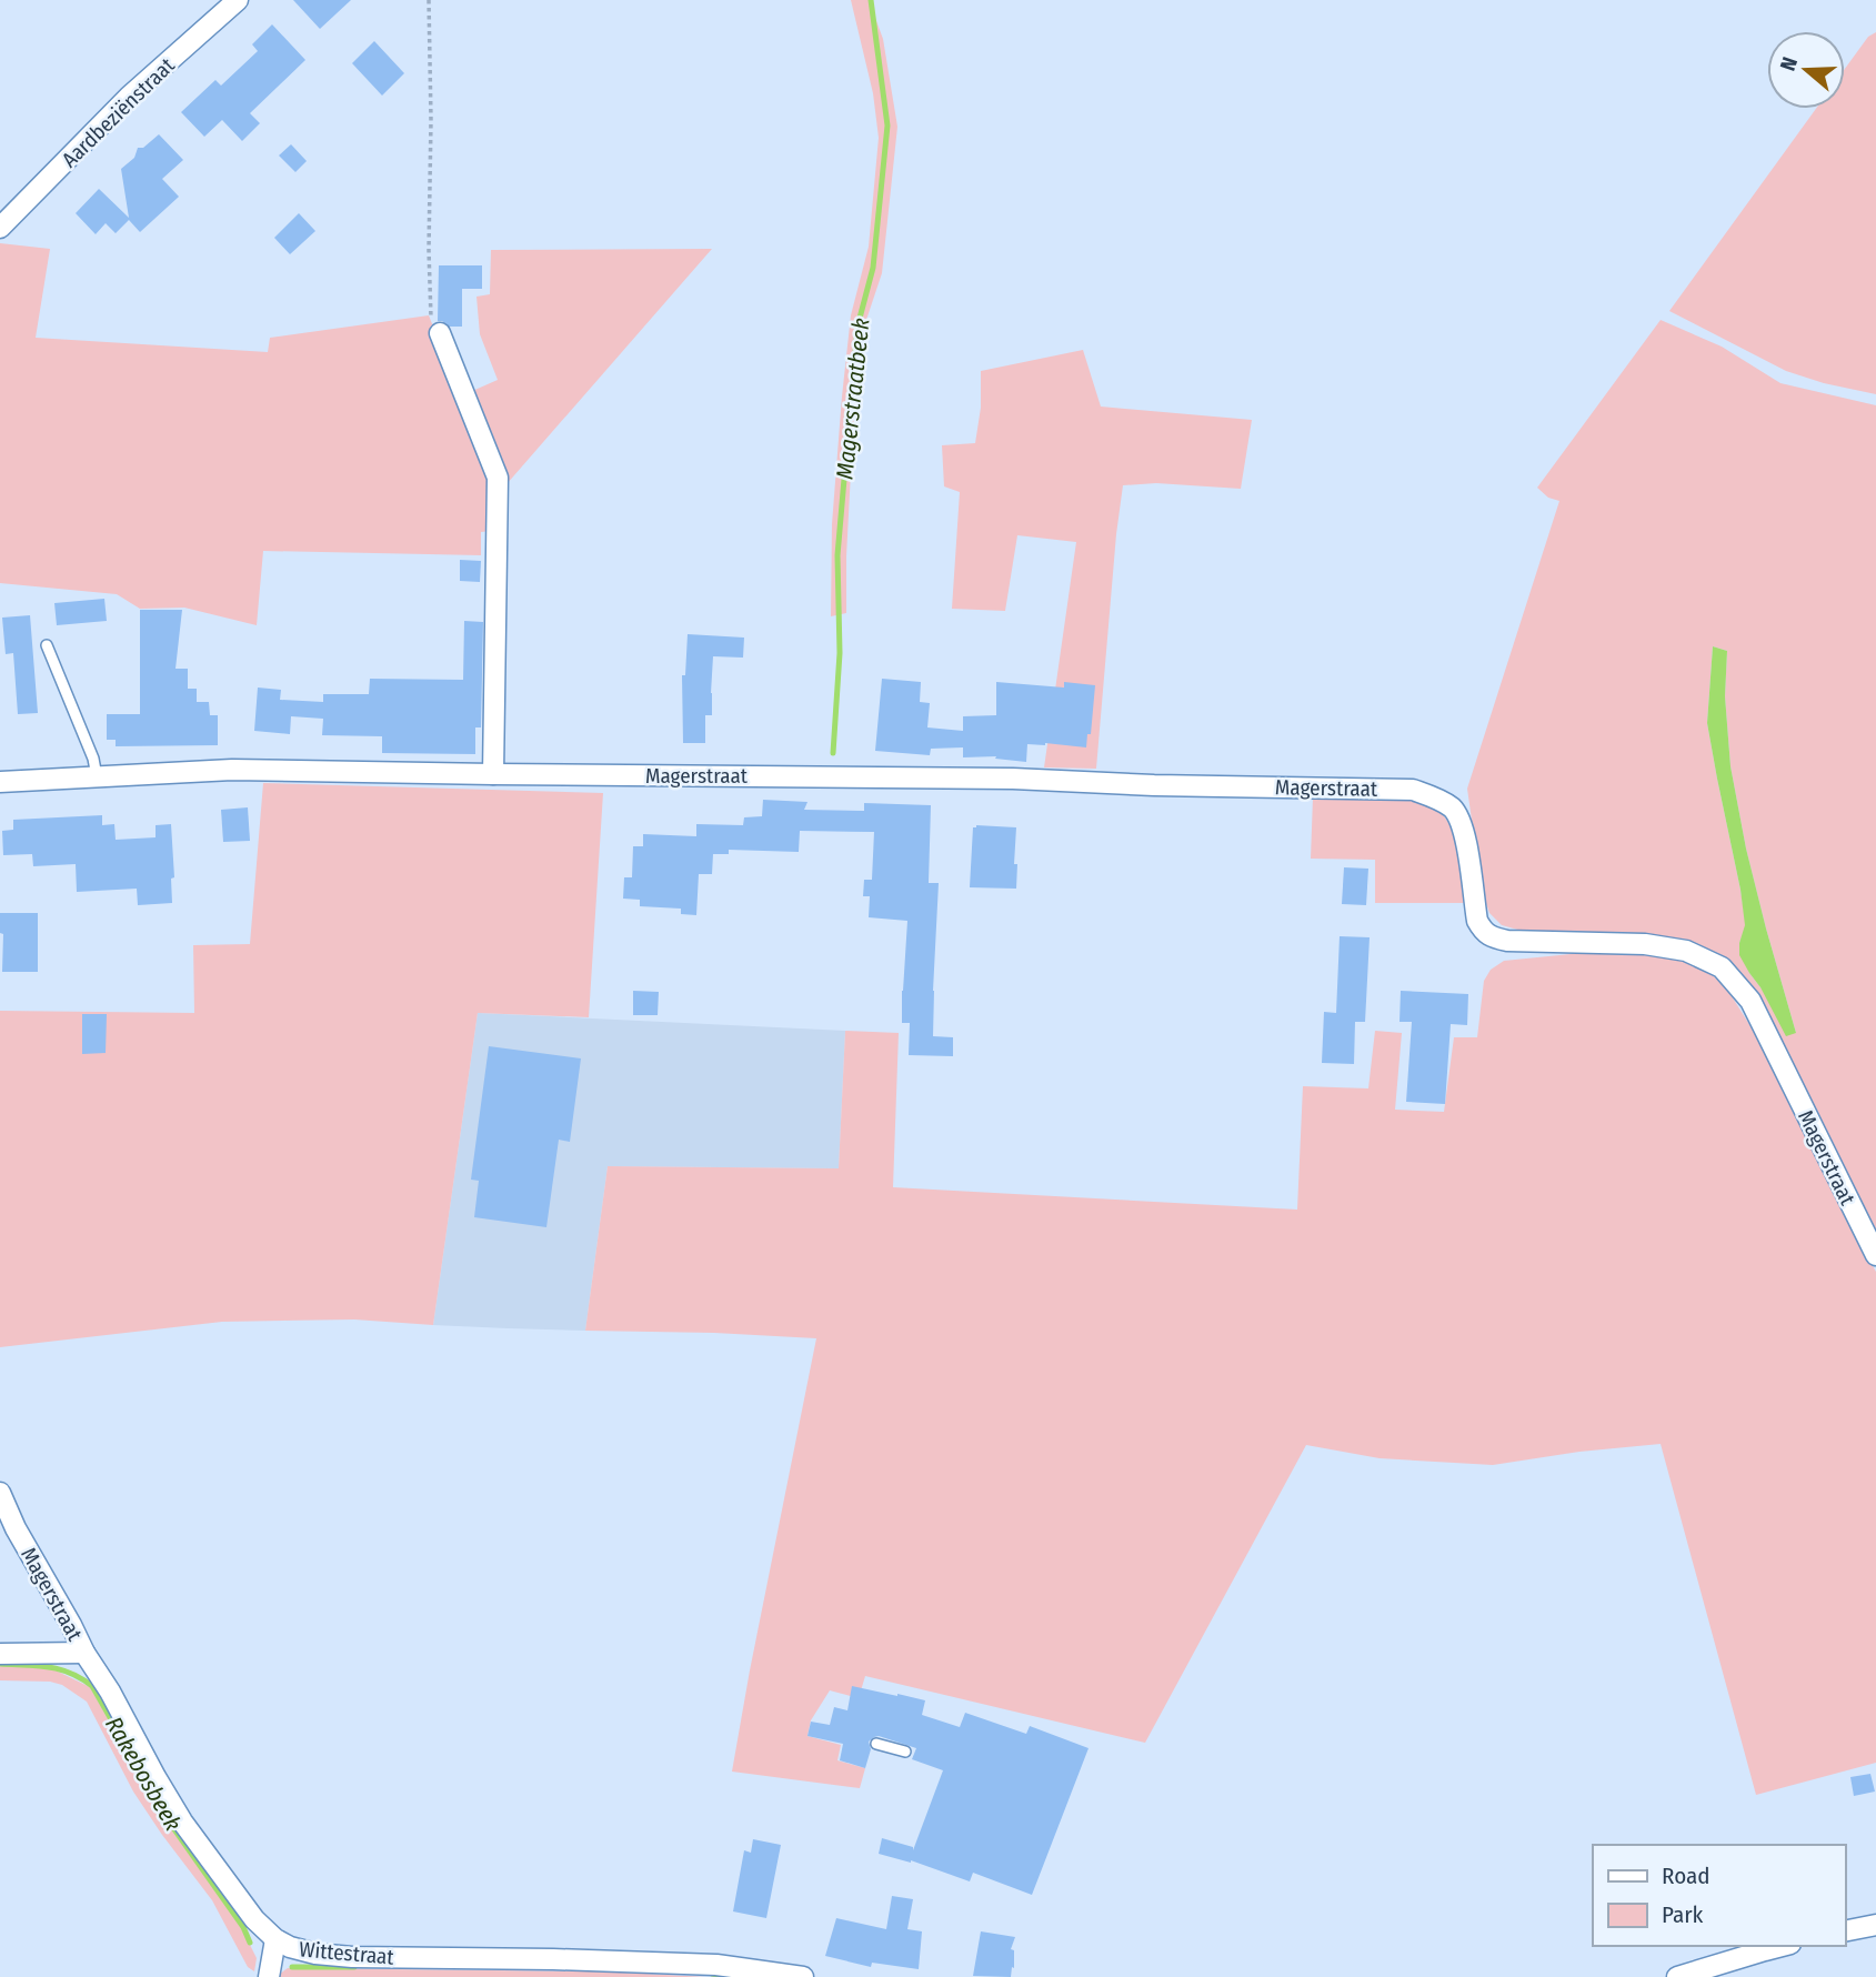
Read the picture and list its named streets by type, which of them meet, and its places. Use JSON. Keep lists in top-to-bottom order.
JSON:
{
  "streets": {
    "street": ["Aardbeziënstraat", "Magerstraat", "Wittestraat"]
  },
  "crossings": [
    ["Magerstraat", "Wittestraat"]
  ],
  "water": ["Magerstraatbeek", "Rakebosbeek"],
  "legend": ["Road", "Park"],
  "north": "left"
}
